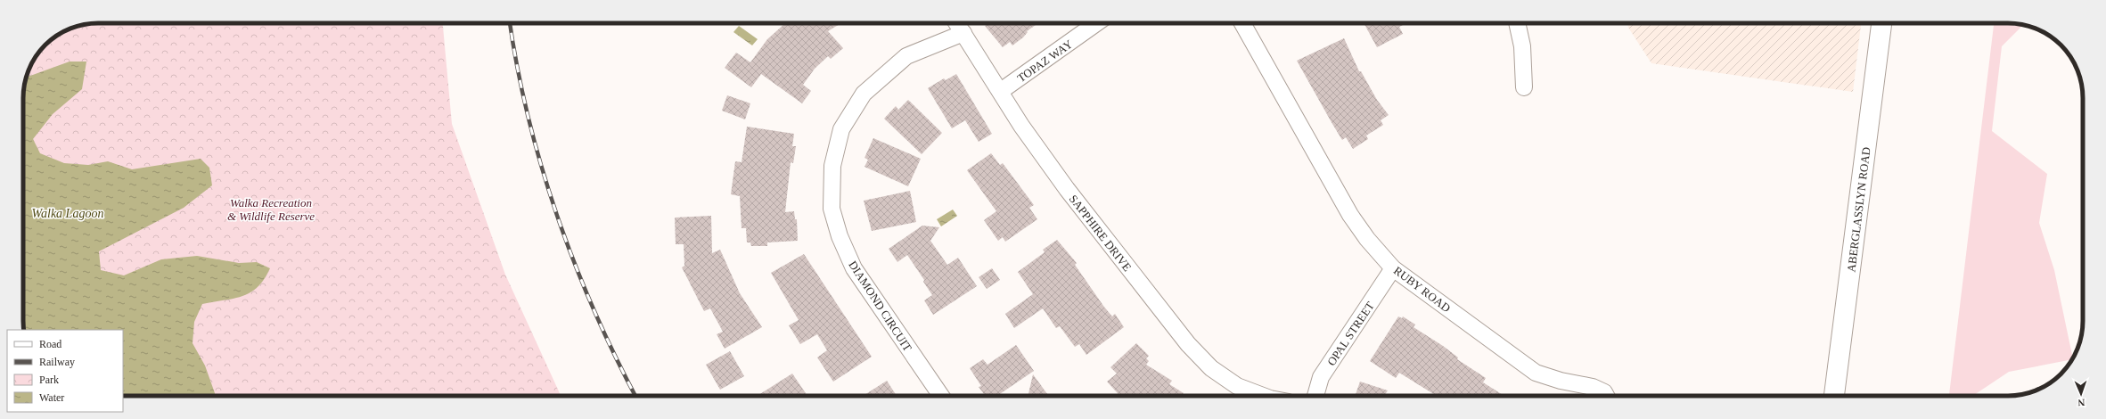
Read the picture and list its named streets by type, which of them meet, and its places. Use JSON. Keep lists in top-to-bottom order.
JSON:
{
  "streets": {
    "main road": ["ABERGLASSLYN ROAD"],
    "street": [
      "TOPAZ WAY",
      "SAPPHIRE DRIVE",
      "RUBY ROAD",
      "DIAMOND CIRCUIT",
      "OPAL STREET"
    ]
  },
  "crossings": [
    ["TOPAZ WAY", "SAPPHIRE DRIVE"],
    ["SAPPHIRE DRIVE", "DIAMOND CIRCUIT"],
    ["RUBY ROAD", "OPAL STREET"]
  ],
  "water": ["Walka Lagoon"],
  "parks": ["Walka Recreation & Wildlife Reserve"],
  "legend": [
    "Road",
    "Railway",
    "Park",
    "Water"
  ],
  "north": "bottom"
}
